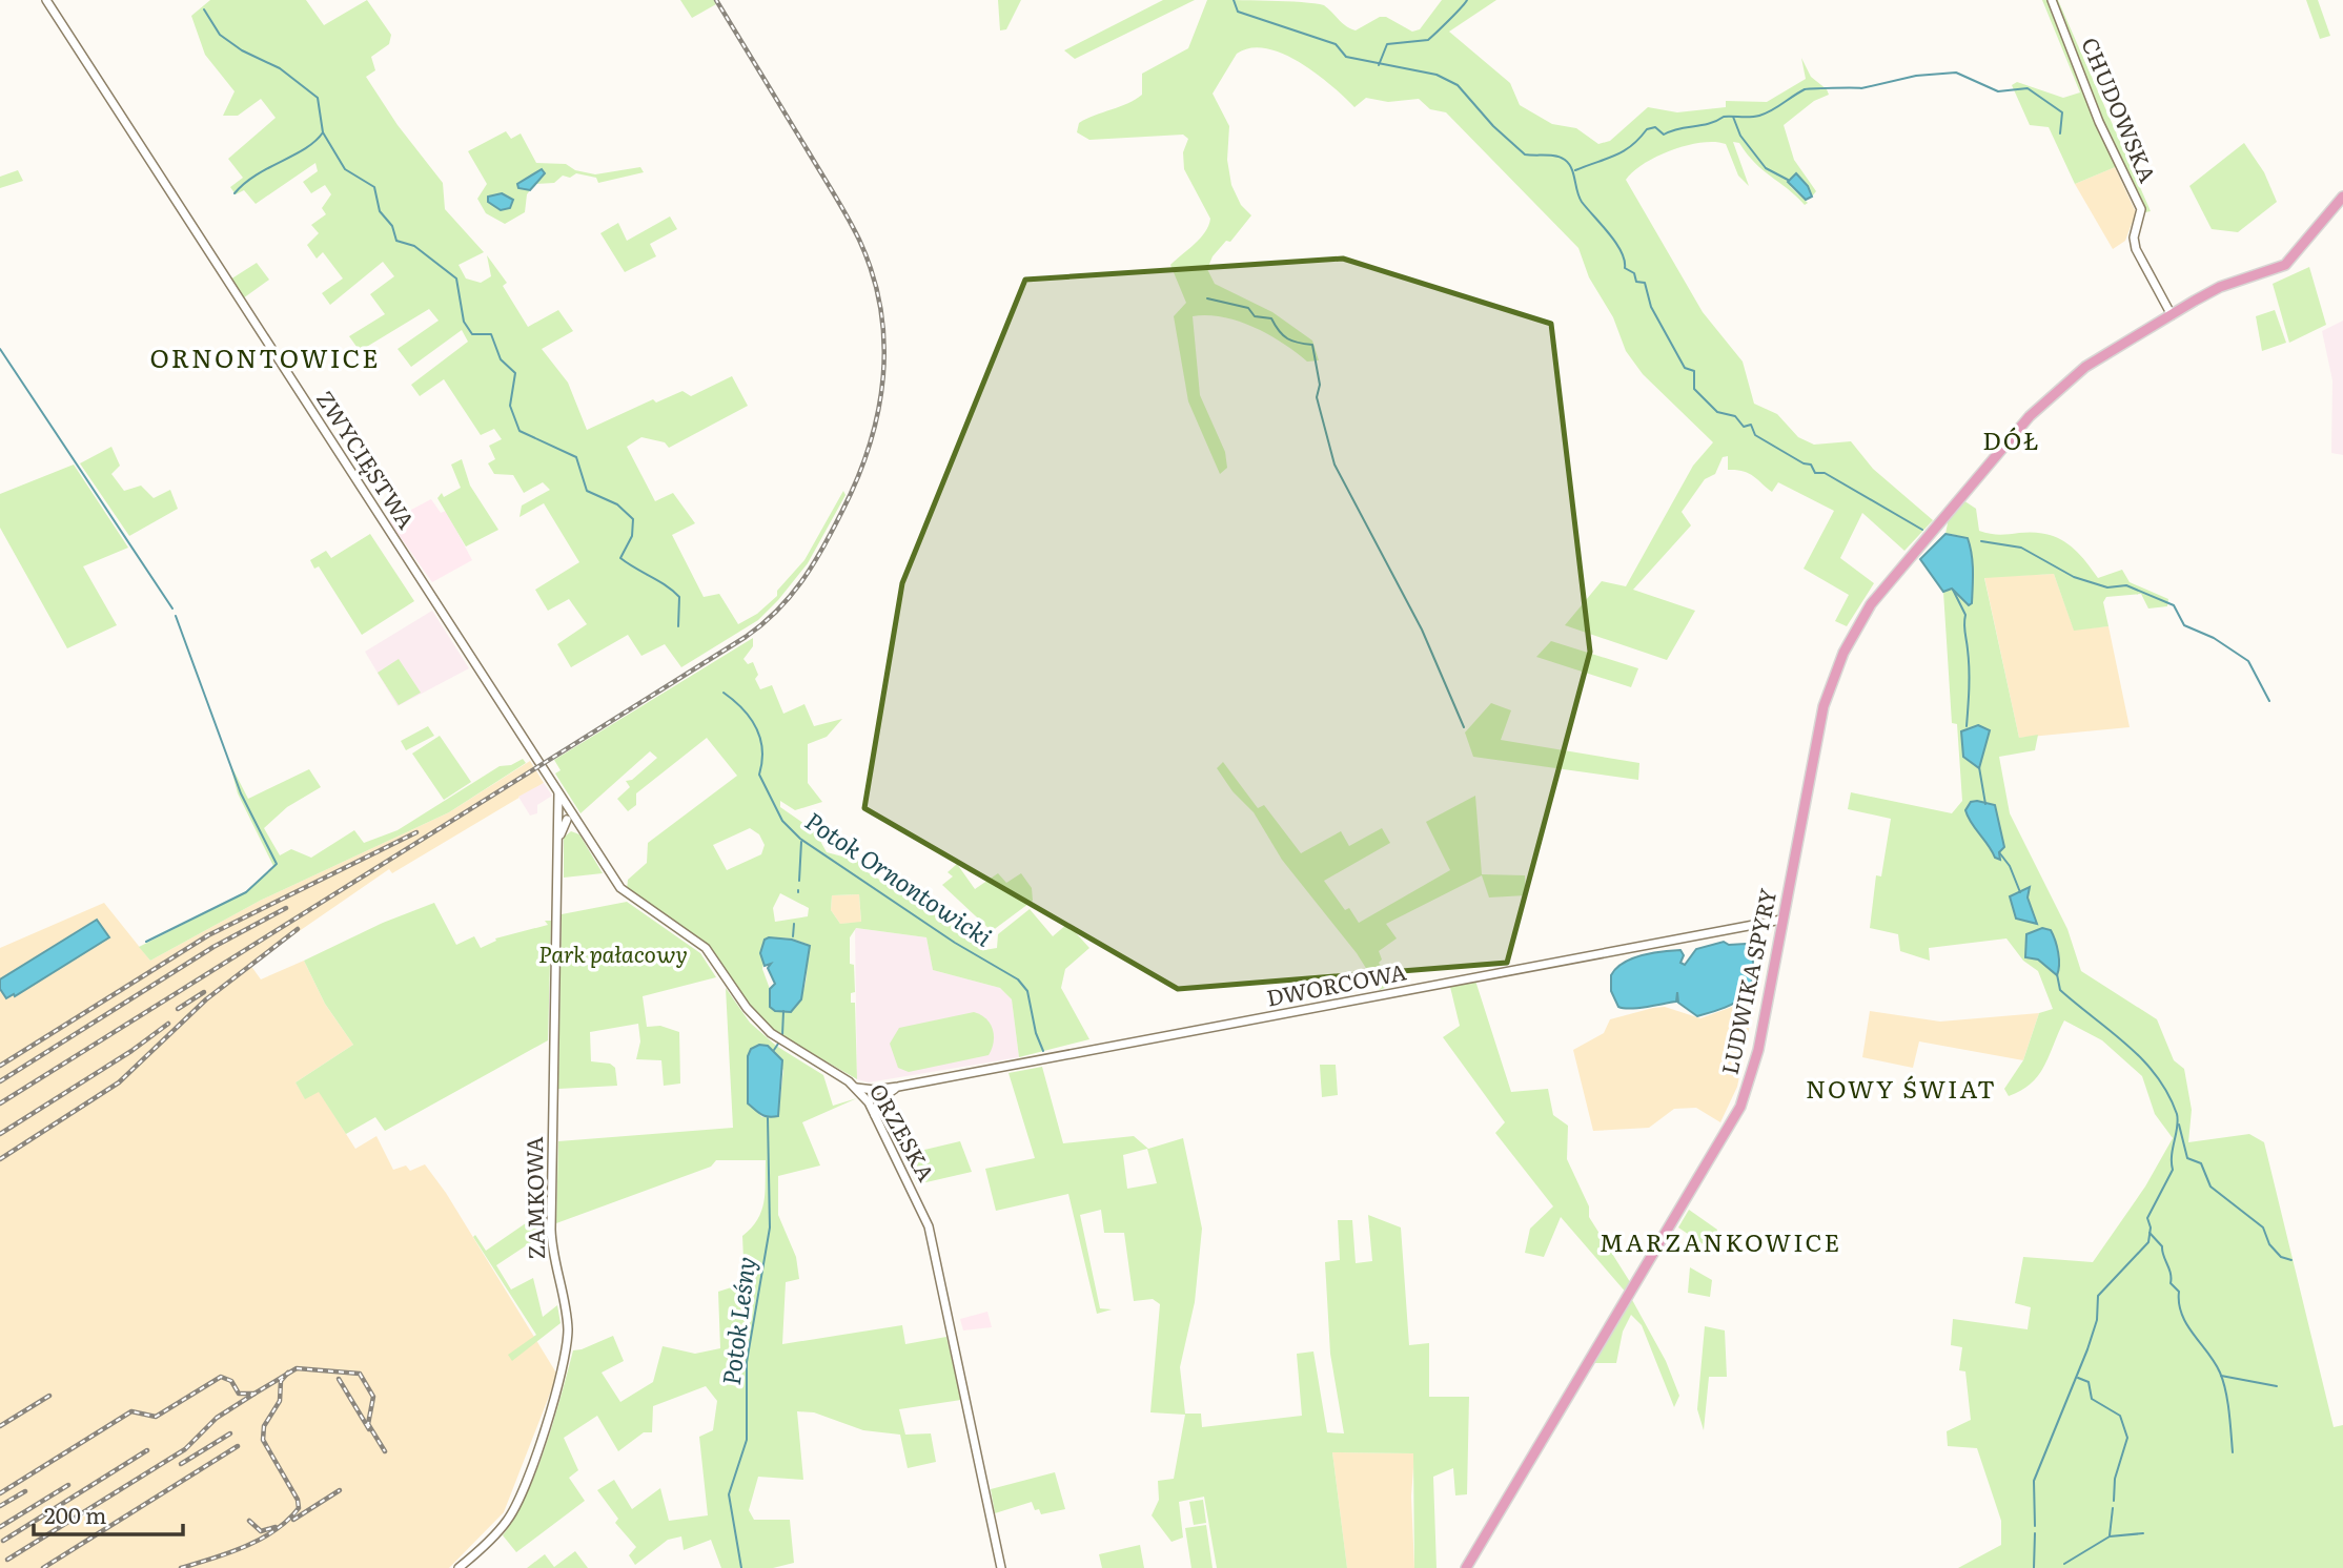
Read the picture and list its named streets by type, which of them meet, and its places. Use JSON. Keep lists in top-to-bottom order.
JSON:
{
  "streets": {
    "main road": ["LUDWIKA SPYRY"],
    "street": [
      "CHUDOWSKA",
      "ZWYCIĘSTWA",
      "DWORCOWA",
      "ORZESKA",
      "ZAMKOWA"
    ]
  },
  "crossings": [
    ["CHUDOWSKA", "LUDWIKA SPYRY"],
    ["ZWYCIĘSTWA", "ORZESKA"],
    ["ZWYCIĘSTWA", "ZAMKOWA"],
    ["LUDWIKA SPYRY", "DWORCOWA"],
    ["DWORCOWA", "ORZESKA"],
    ["ORZESKA", "ZAMKOWA"]
  ],
  "districts": [
    "ORNONTOWICE",
    "DÓŁ",
    "NOWY ŚWIAT",
    "MARZANKOWICE"
  ],
  "water": ["Potok Ornontowicki", "Potok Leśny"],
  "parks": ["Park pałacowy"],
  "scale_bar": "200 m"
}
